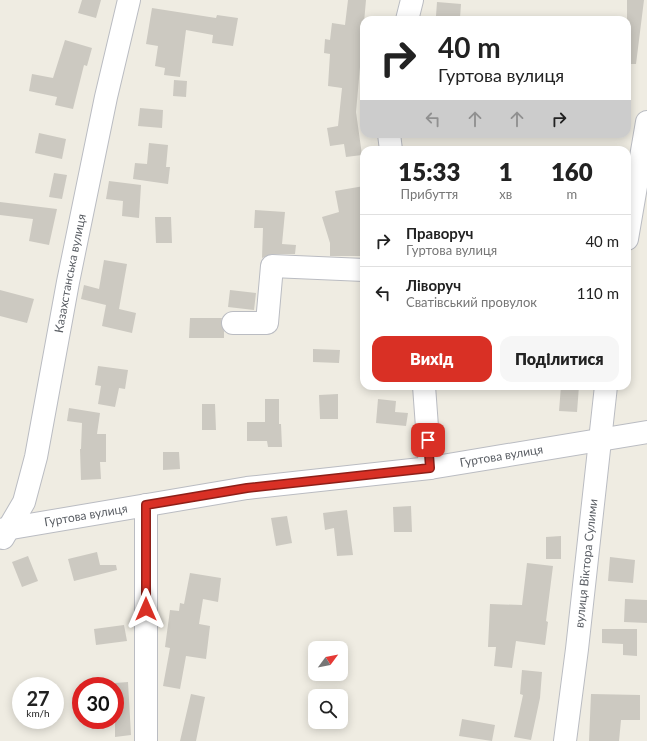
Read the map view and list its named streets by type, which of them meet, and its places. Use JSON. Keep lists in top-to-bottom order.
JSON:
{
  "streets": {
    "street": ["Казахстанська вулиця", "Гуртова вулиця", "вулиця Віктора Сулими"]
  },
  "crossings": [
    ["Казахстанська вулиця", "Гуртова вулиця"],
    ["Гуртова вулиця", "вулиця Віктора Сулими"]
  ],
  "north": "top right",
  "page": {
    "turn": ["40 m", "Гуртова вулиця"],
    "eta": [
      "15:33",
      "Прибуття",
      "1",
      "хв",
      "160",
      "m"
    ],
    "list": [
      {
        "name": "Праворуч",
        "note": "Гуртова вулиця",
        "value": "40 m"
      },
      {
        "name": "Ліворуч",
        "note": "Сватівський провулок",
        "value": "110 m"
      }
    ],
    "buttons": ["Вихід", "Поділитися"],
    "speed": "27 km/h",
    "limit": "30"
  }
}
